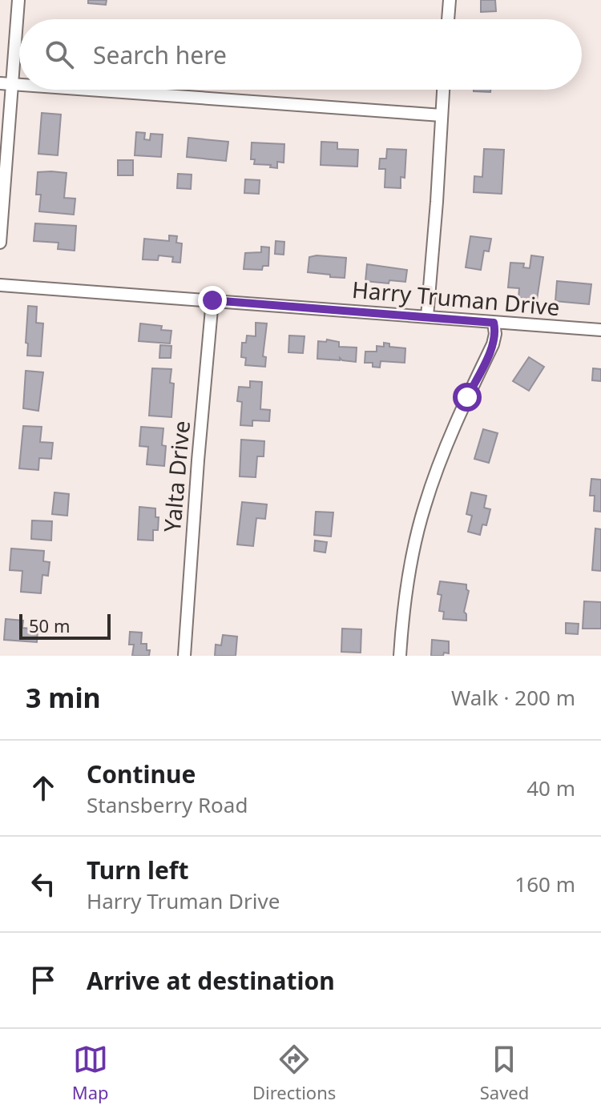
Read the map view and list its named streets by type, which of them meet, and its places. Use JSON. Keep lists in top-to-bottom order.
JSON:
{
  "streets": {
    "street": ["Harry Truman Drive", "Yalta Drive"]
  },
  "crossings": [
    ["Harry Truman Drive", "Yalta Drive"]
  ],
  "scale_bar": "50 m",
  "page": {
    "search": "Search here",
    "scale": "50 m",
    "heading": ["3 min", "Walk · 200 m"],
    "list": [
      ["Continue", "Stansberry Road", "40 m"],
      ["Turn left", "Harry Truman Drive", "160 m"],
      "Arrive at destination"
    ],
    "nav": ["Map", "Directions", "Saved"]
  }
}
